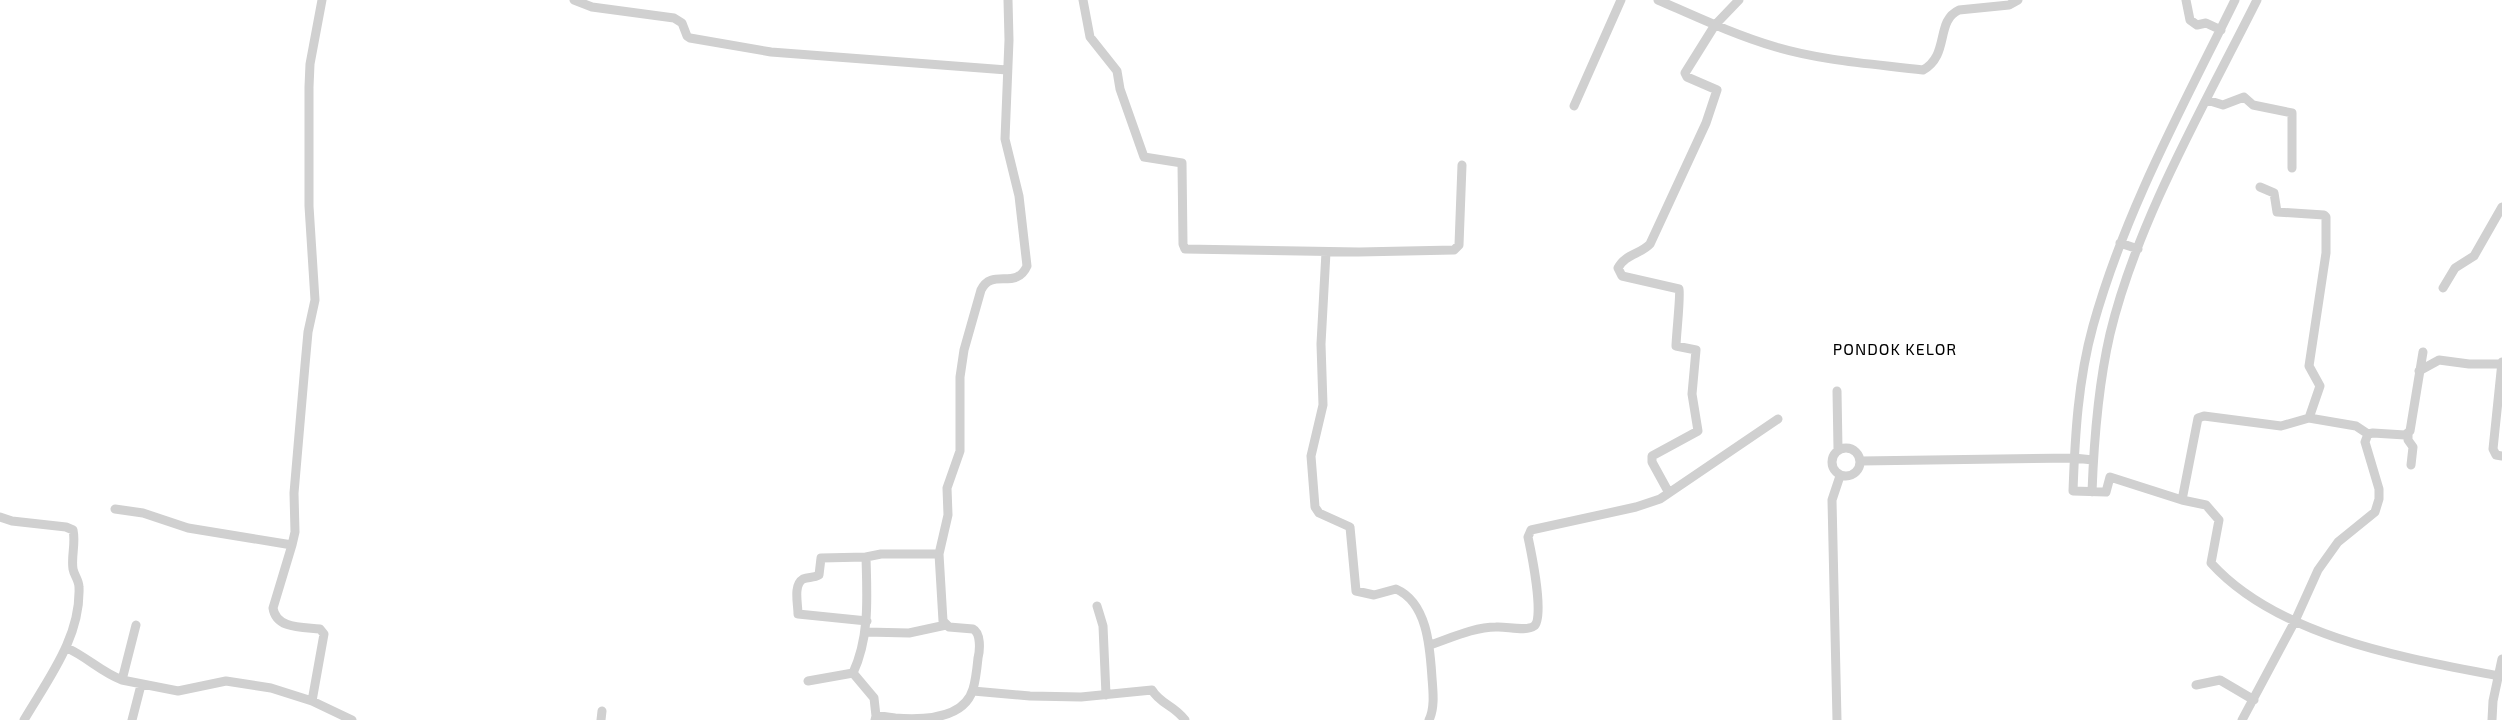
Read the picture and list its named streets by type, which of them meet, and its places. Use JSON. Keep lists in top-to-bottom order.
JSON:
{
  "districts": ["PONDOK KELOR"]
}
